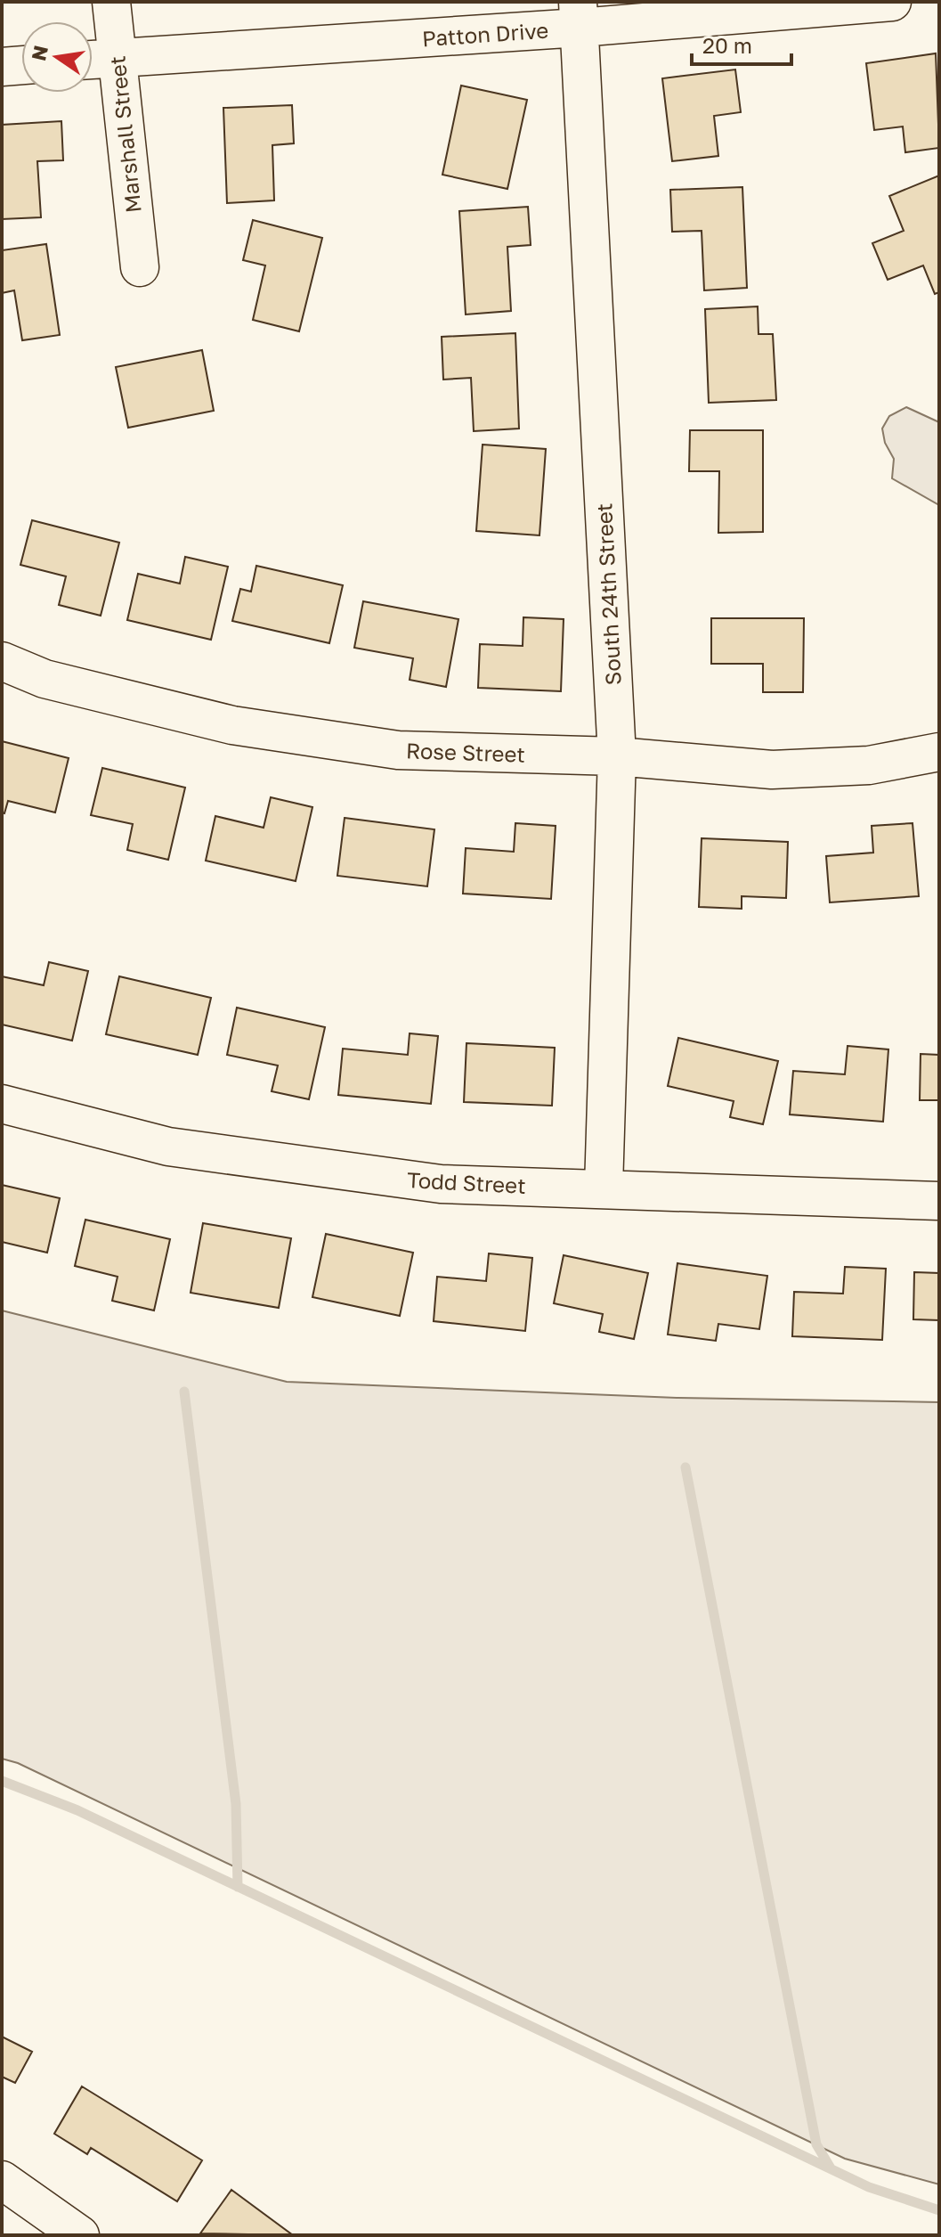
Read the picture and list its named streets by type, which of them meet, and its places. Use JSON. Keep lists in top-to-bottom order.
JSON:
{
  "streets": {
    "street": [
      "Patton Drive",
      "Marshall Street",
      "South 24th Street",
      "Rose Street",
      "Todd Street"
    ]
  },
  "crossings": [
    ["Patton Drive", "Marshall Street"],
    ["Patton Drive", "South 24th Street"],
    ["South 24th Street", "Rose Street"],
    ["South 24th Street", "Todd Street"]
  ],
  "scale_bar": "20 m",
  "north": "left"
}
